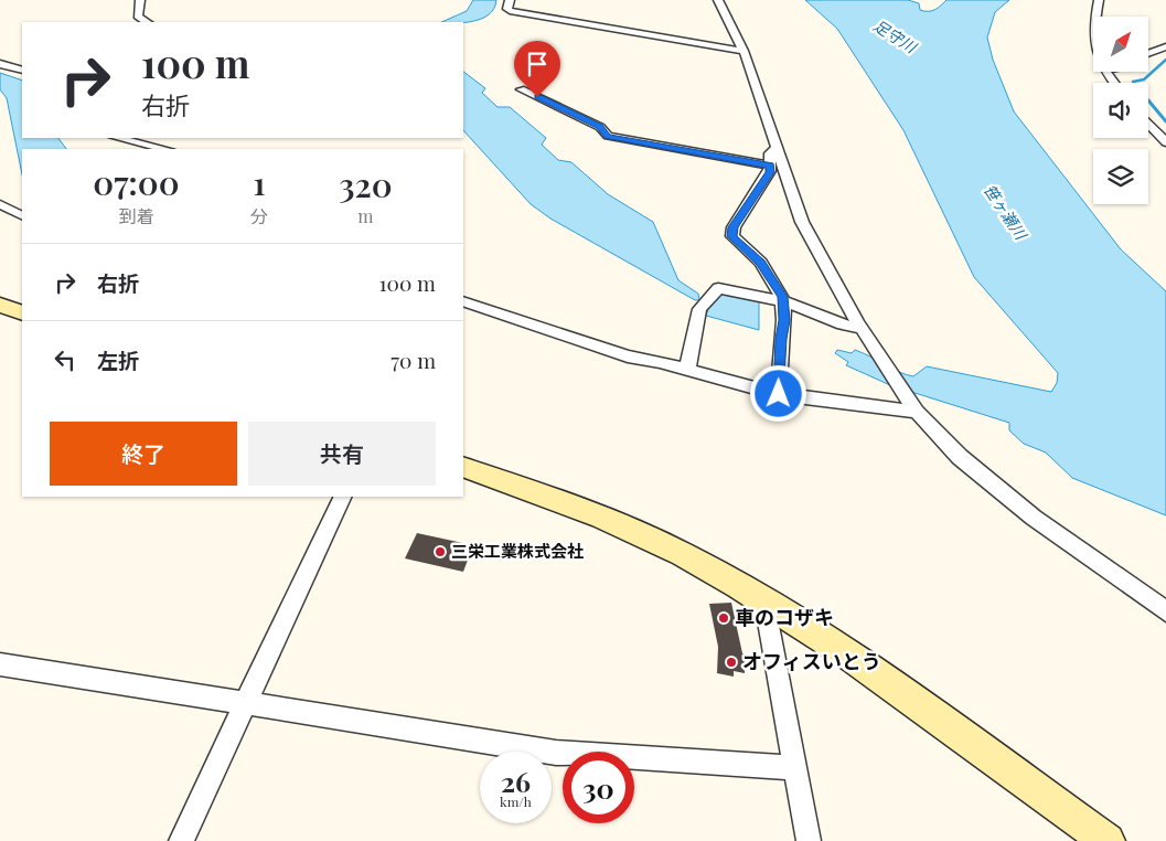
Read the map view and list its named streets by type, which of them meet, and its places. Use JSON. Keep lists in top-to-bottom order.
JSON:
{
  "water": ["足守川", "笹ヶ瀬川"],
  "places": ["三栄工業株式会社", "車のコザキ", "オフィスいとう"],
  "north": "top right",
  "page": {
    "turn": ["100 m", "右折"],
    "eta": [
      "07:00",
      "到着",
      "1",
      "分",
      "320",
      "m"
    ],
    "list": [
      {
        "name": "右折",
        "value": "100 m"
      },
      {
        "name": "左折",
        "value": "70 m"
      }
    ],
    "buttons": ["終了", "共有"],
    "speed": "26 km/h",
    "limit": "30"
  }
}
